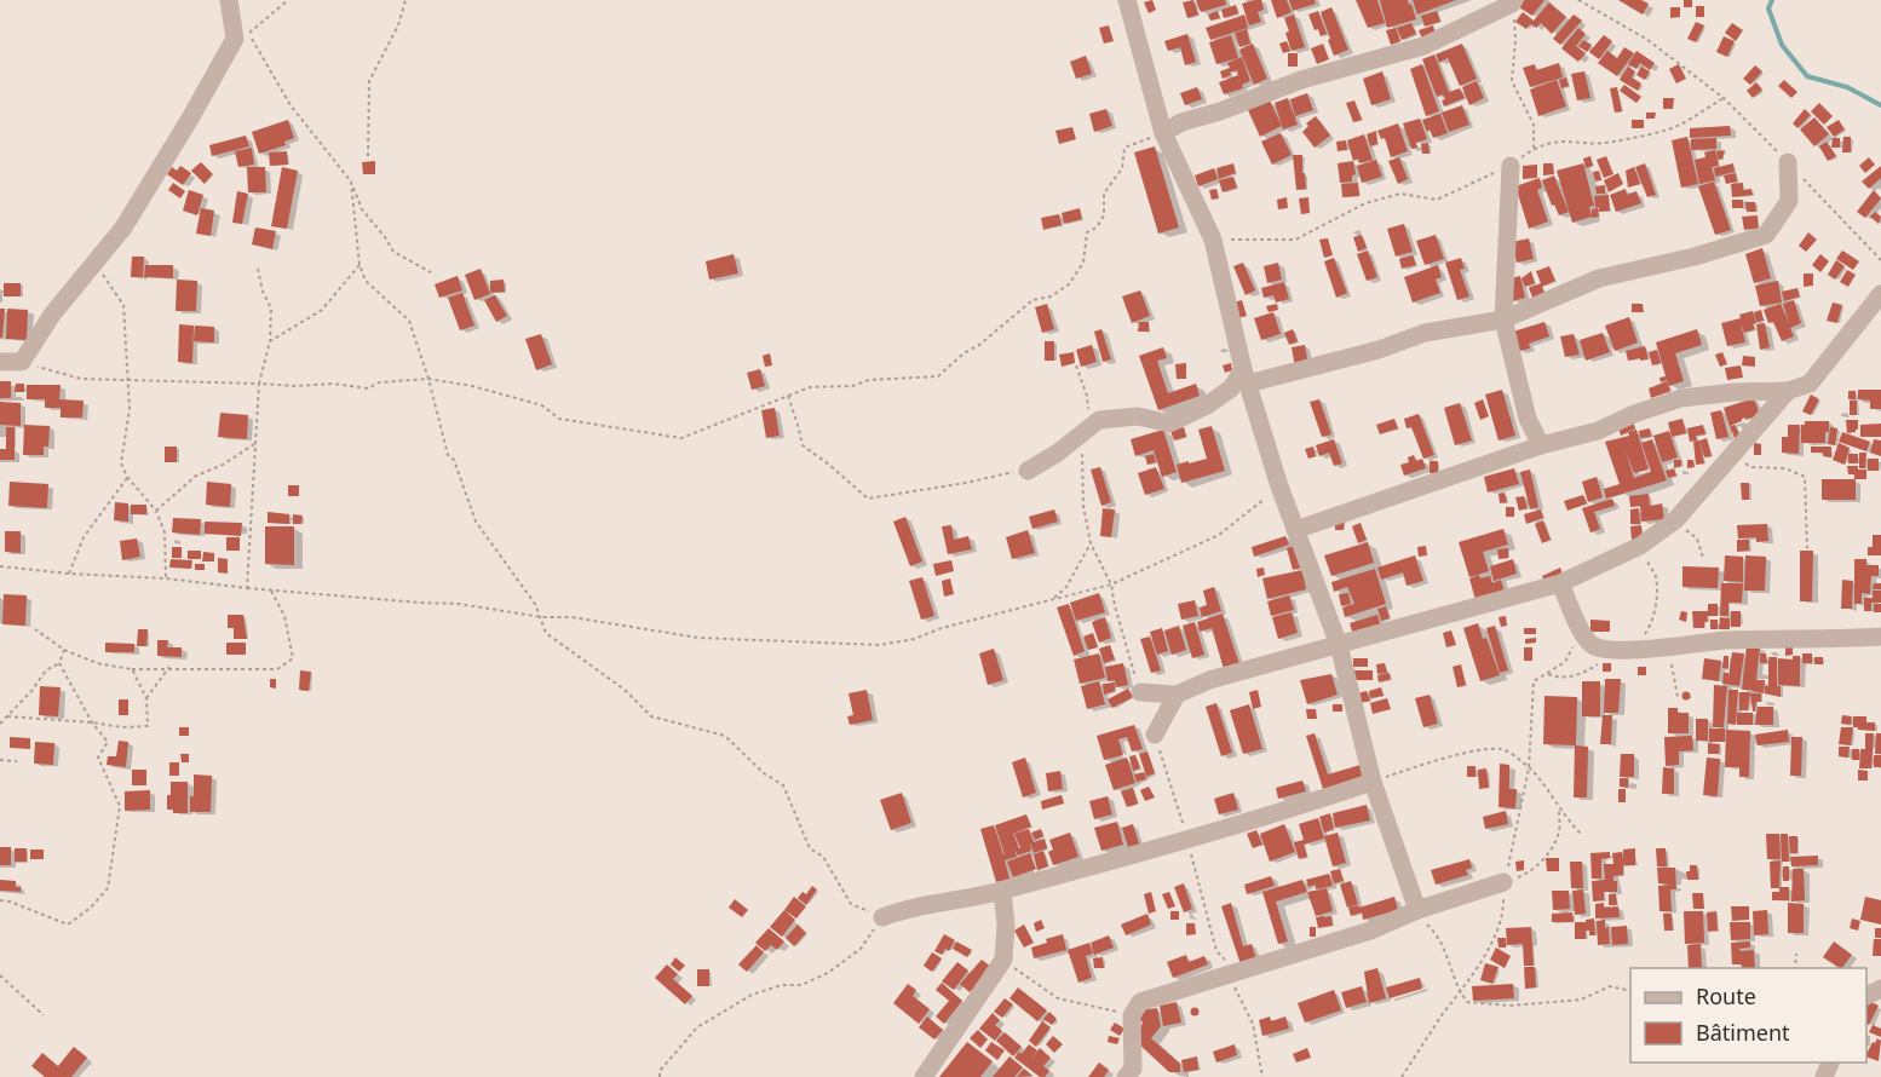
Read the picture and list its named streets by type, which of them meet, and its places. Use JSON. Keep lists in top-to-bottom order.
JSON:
{
  "legend": ["Route", "Bâtiment"]
}
